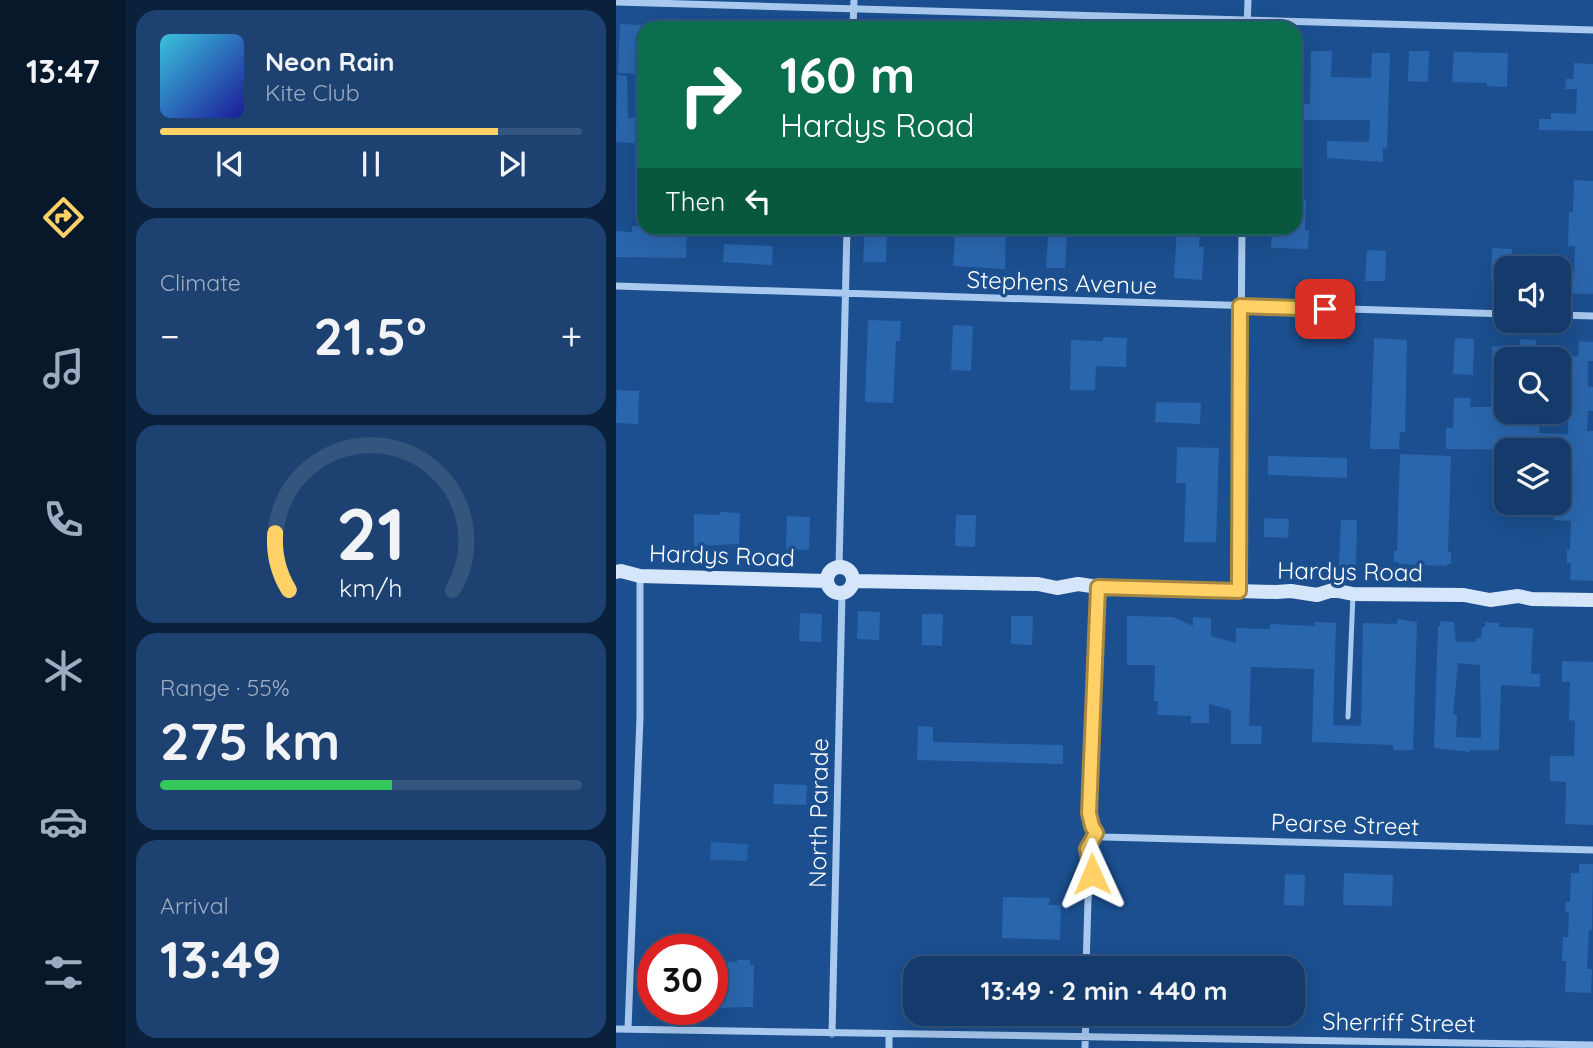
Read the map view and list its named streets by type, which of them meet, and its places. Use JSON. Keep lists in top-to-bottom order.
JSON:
{
  "streets": {
    "street": [
      "Stephens Avenue",
      "Hardys Road",
      "North Parade",
      "Pearse Street",
      "Sherriff Street"
    ]
  },
  "crossings": [
    ["Hardys Road", "North Parade"],
    ["North Parade", "Sherriff Street"]
  ],
  "page": {
    "tabs": "13:47",
    "turn": ["160 m", "Hardys Road"],
    "song": ["Neon Rain", "Kite Club"],
    "then": "Then",
    "tile": [
      "Climate",
      ["Range · 55%", "275 km"],
      ["Arrival", "13:49"]
    ],
    "heat": ["−", "21.5°", "+"],
    "limit": "30",
    "trip": "13:49 · 2 min · 440 m",
    "gauge": ["21", "km/h"]
  }
}
